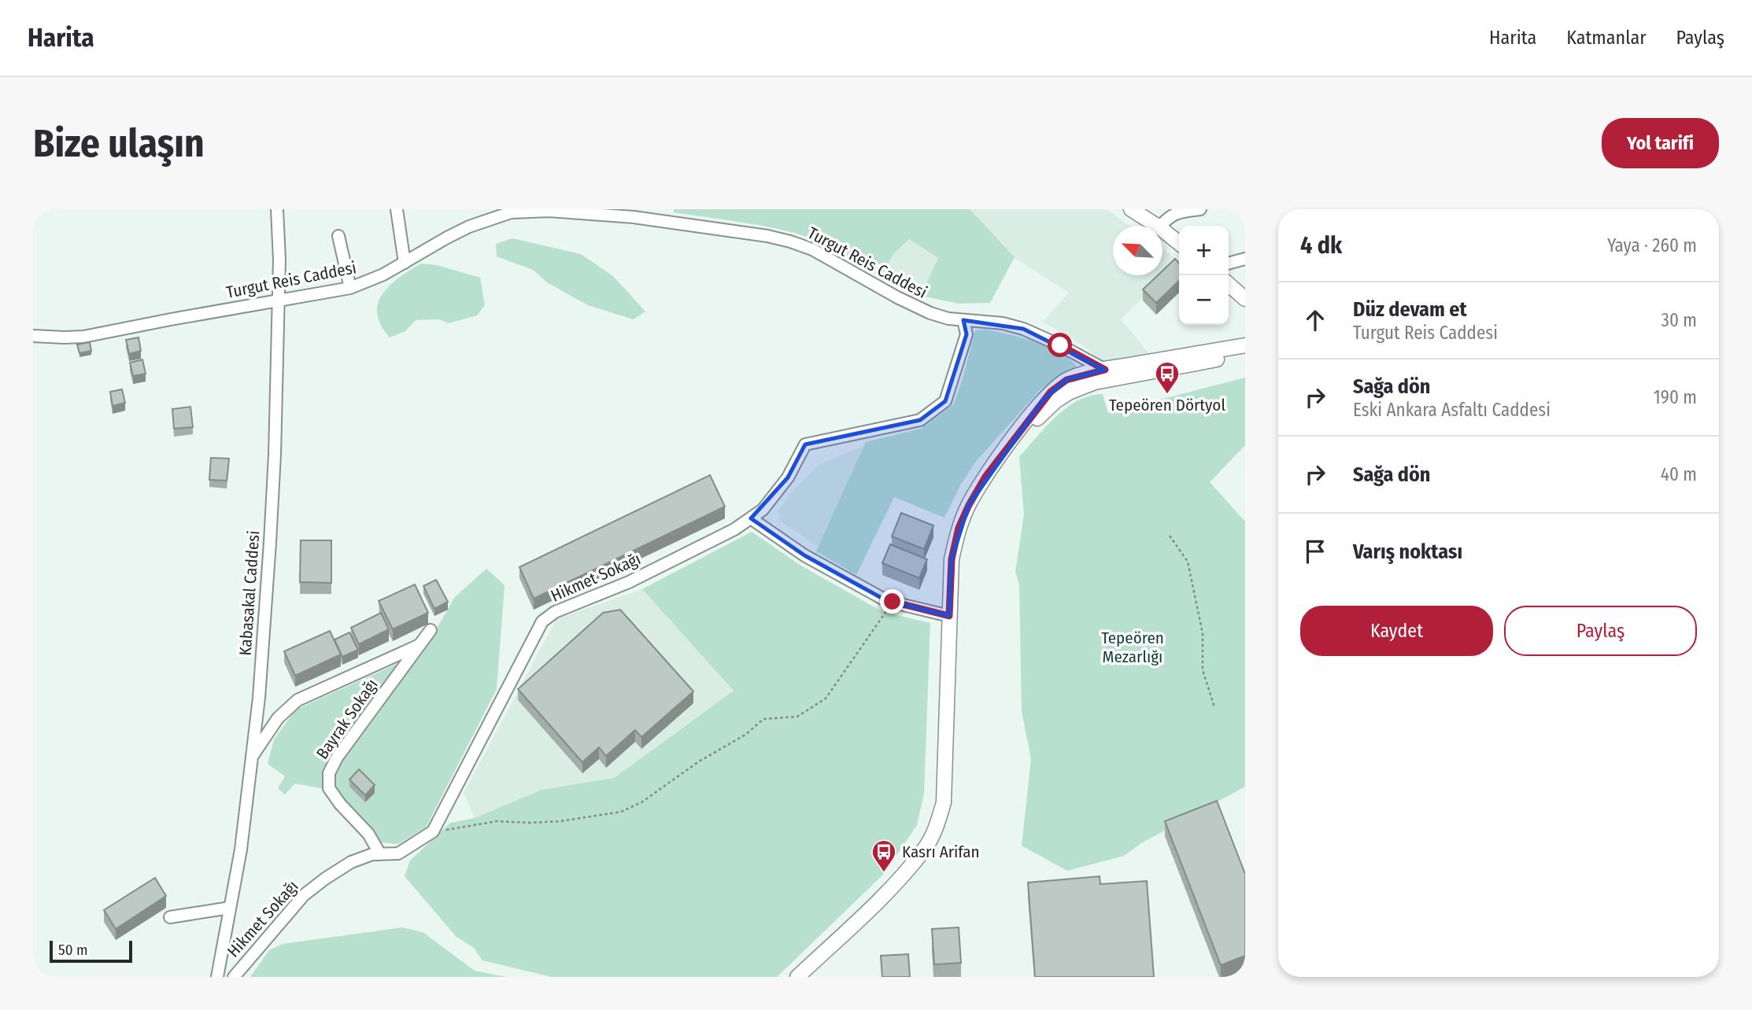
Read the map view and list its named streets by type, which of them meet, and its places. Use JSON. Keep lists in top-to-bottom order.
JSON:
{
  "streets": {
    "street": [
      "Turgut Reis Caddesi",
      "Hikmet Sokağı",
      "Kabasakal Caddesi",
      "Bayrak Sokağı"
    ]
  },
  "crossings": [
    ["Turgut Reis Caddesi", "Hikmet Sokağı"],
    ["Turgut Reis Caddesi", "Kabasakal Caddesi"],
    ["Hikmet Sokağı", "Bayrak Sokağı"]
  ],
  "parks": ["Tepeören Mezarlığı"],
  "places": {
    "bus stop": ["Tepeören Dörtyol", "Kasrı Arifan"]
  },
  "scale_bar": "50 m",
  "north": "top left",
  "page": {
    "header": "Harita",
    "nav": ["Harita", "Katmanlar", "Paylaş"],
    "buttons": [
      "Yol tarifi",
      ["Kaydet", "Paylaş"]
    ],
    "title": "Bize ulaşın",
    "heading": ["4 dk", "Yaya · 260 m"],
    "map_buttons": ["+", "−"],
    "list": [
      ["Düz devam et", "Turgut Reis Caddesi", "30 m"],
      ["Sağa dön", "Eski Ankara Asfaltı Caddesi", "190 m"],
      ["Sağa dön", "40 m"],
      "Varış noktası"
    ],
    "scale": "50 m"
  }
}
